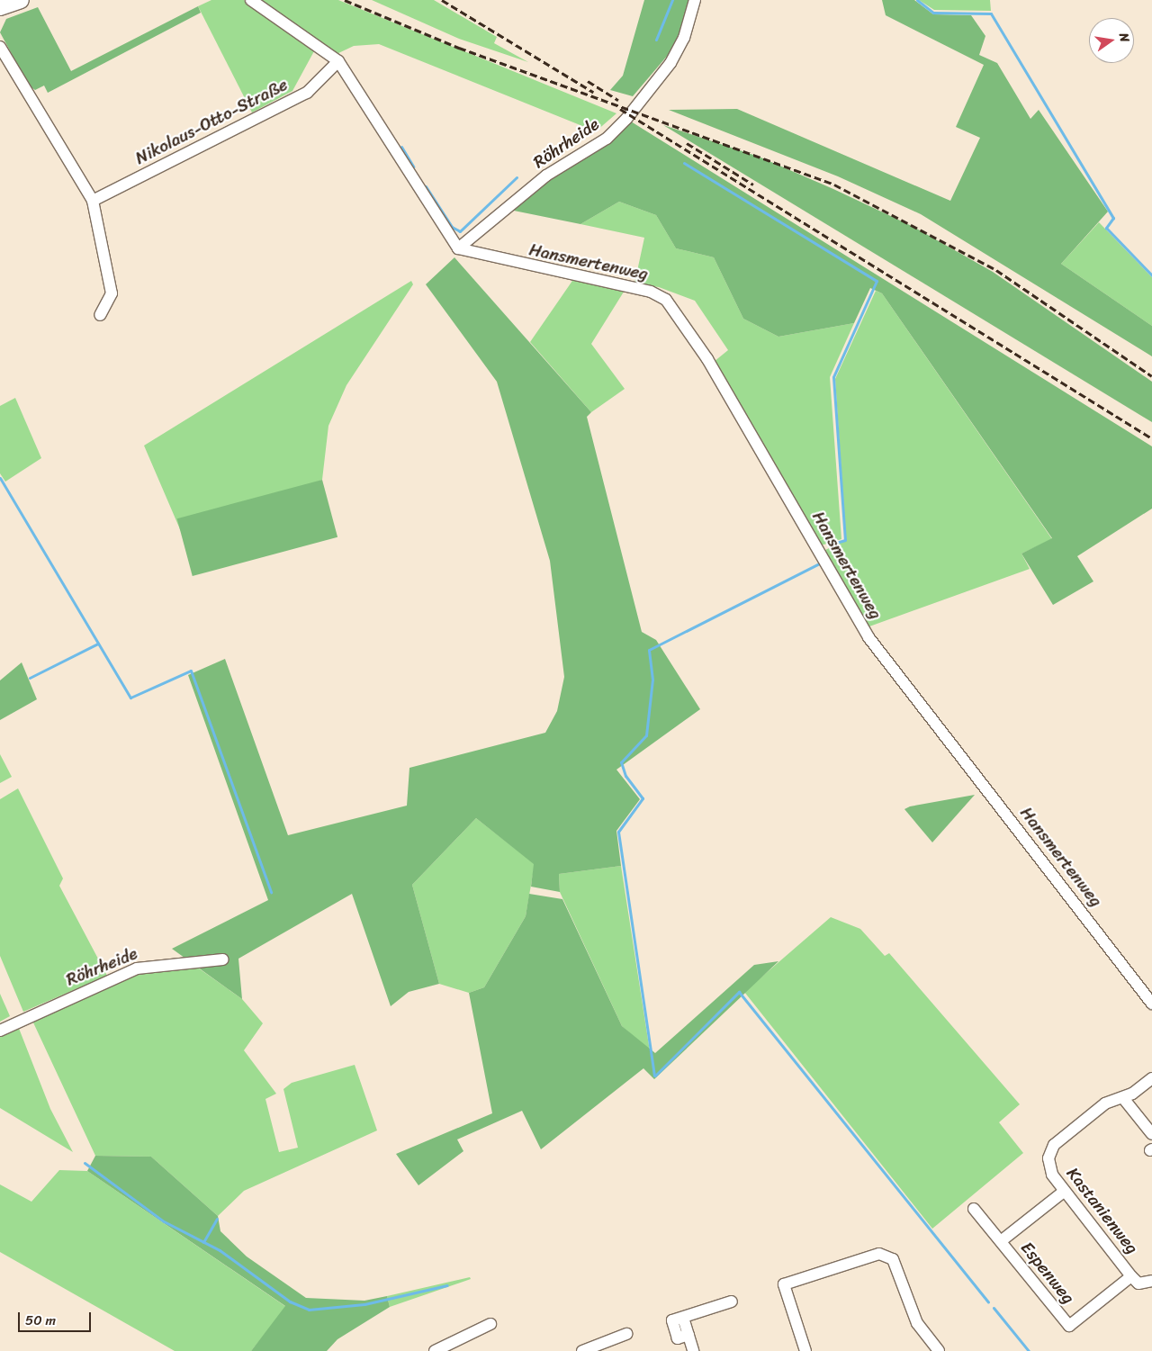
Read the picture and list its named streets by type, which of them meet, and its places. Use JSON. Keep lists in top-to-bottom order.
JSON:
{
  "streets": {
    "street": [
      "Nikolaus-Otto-Straße",
      "Röhrheide",
      "Hansmertenweg",
      "Kastanienweg",
      "Espenweg"
    ]
  },
  "crossings": [
    ["Röhrheide", "Hansmertenweg"],
    ["Kastanienweg", "Espenweg"]
  ],
  "scale_bar": "50 m",
  "north": "right"
}
